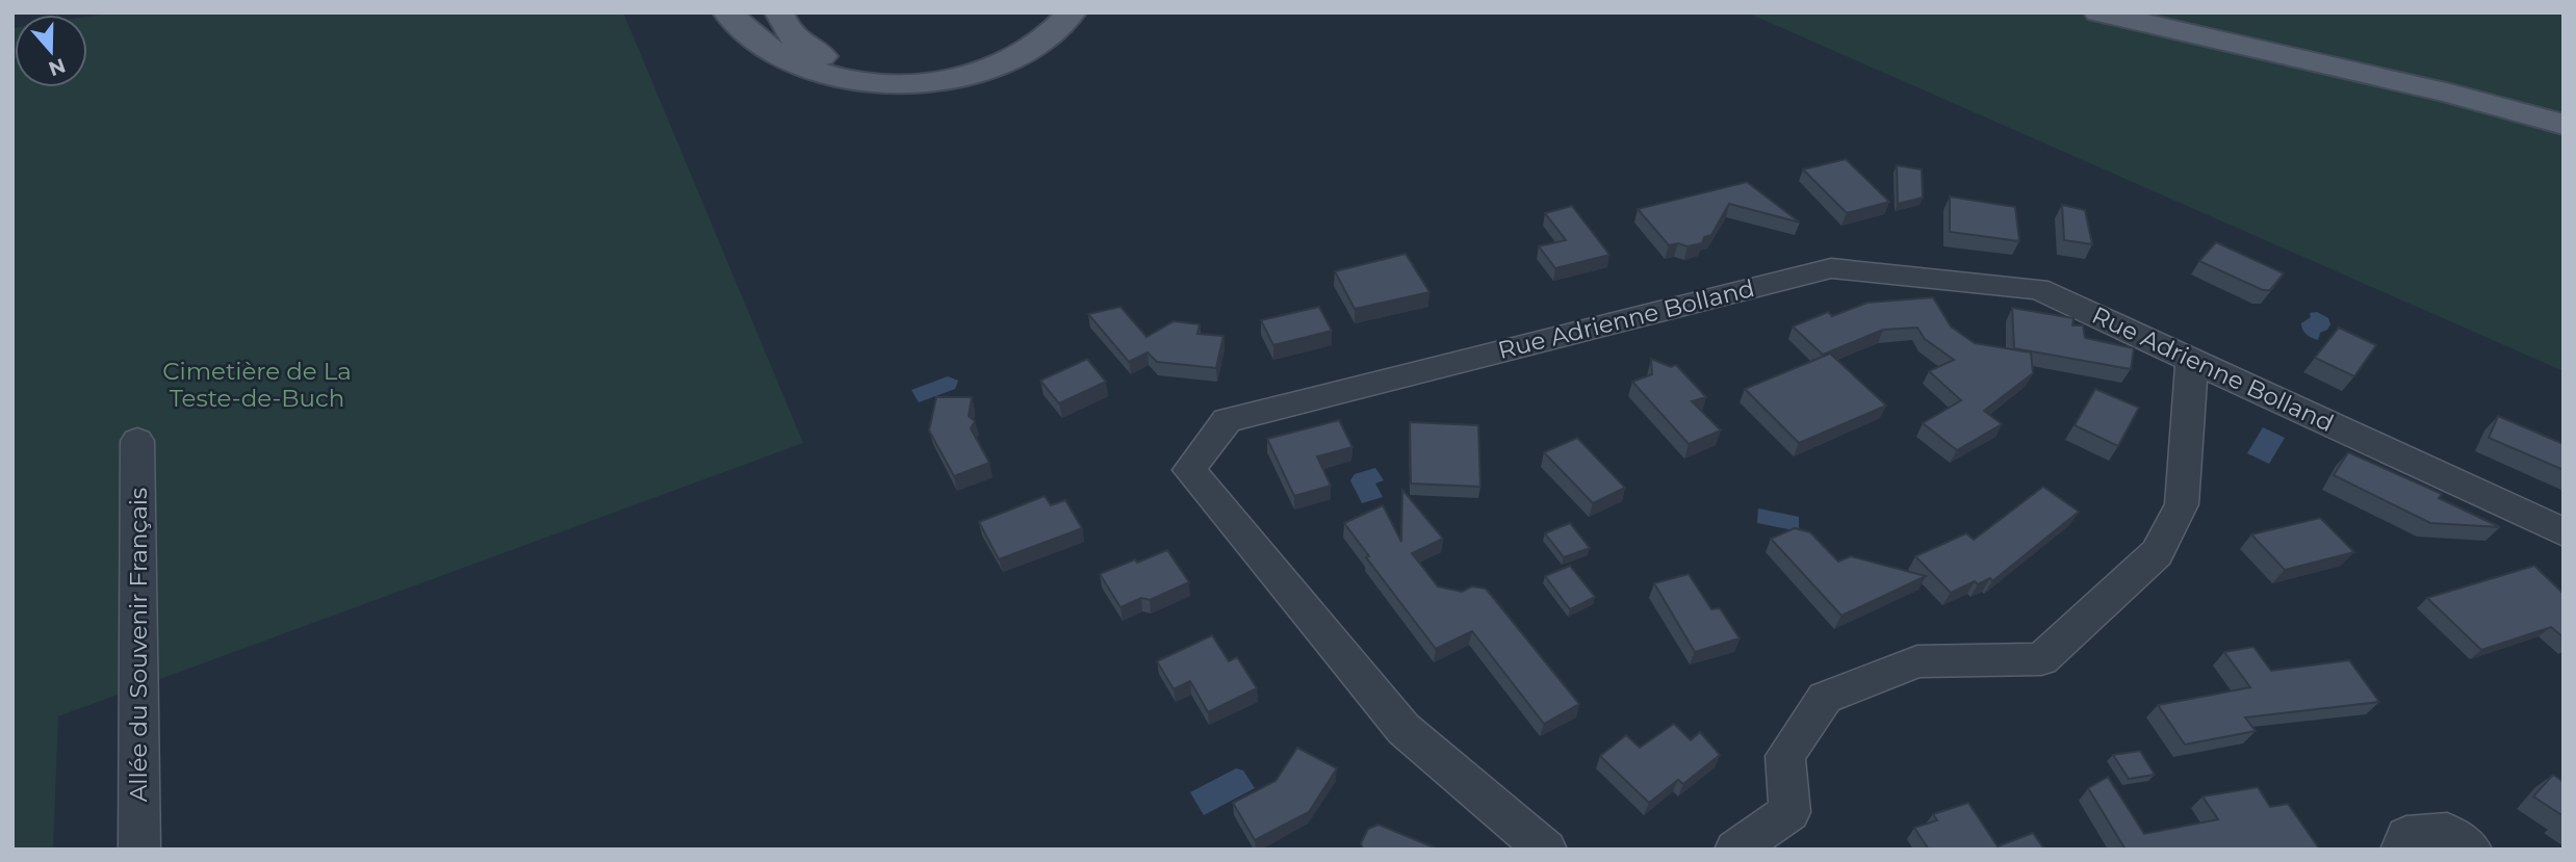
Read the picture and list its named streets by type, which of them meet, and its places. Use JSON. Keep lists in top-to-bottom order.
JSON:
{
  "streets": {
    "street": ["Rue Adrienne Bolland", "Allée du Souvenir Français"]
  },
  "parks": ["Cimetière de La Teste-de-Buch"],
  "north": "bottom"
}
